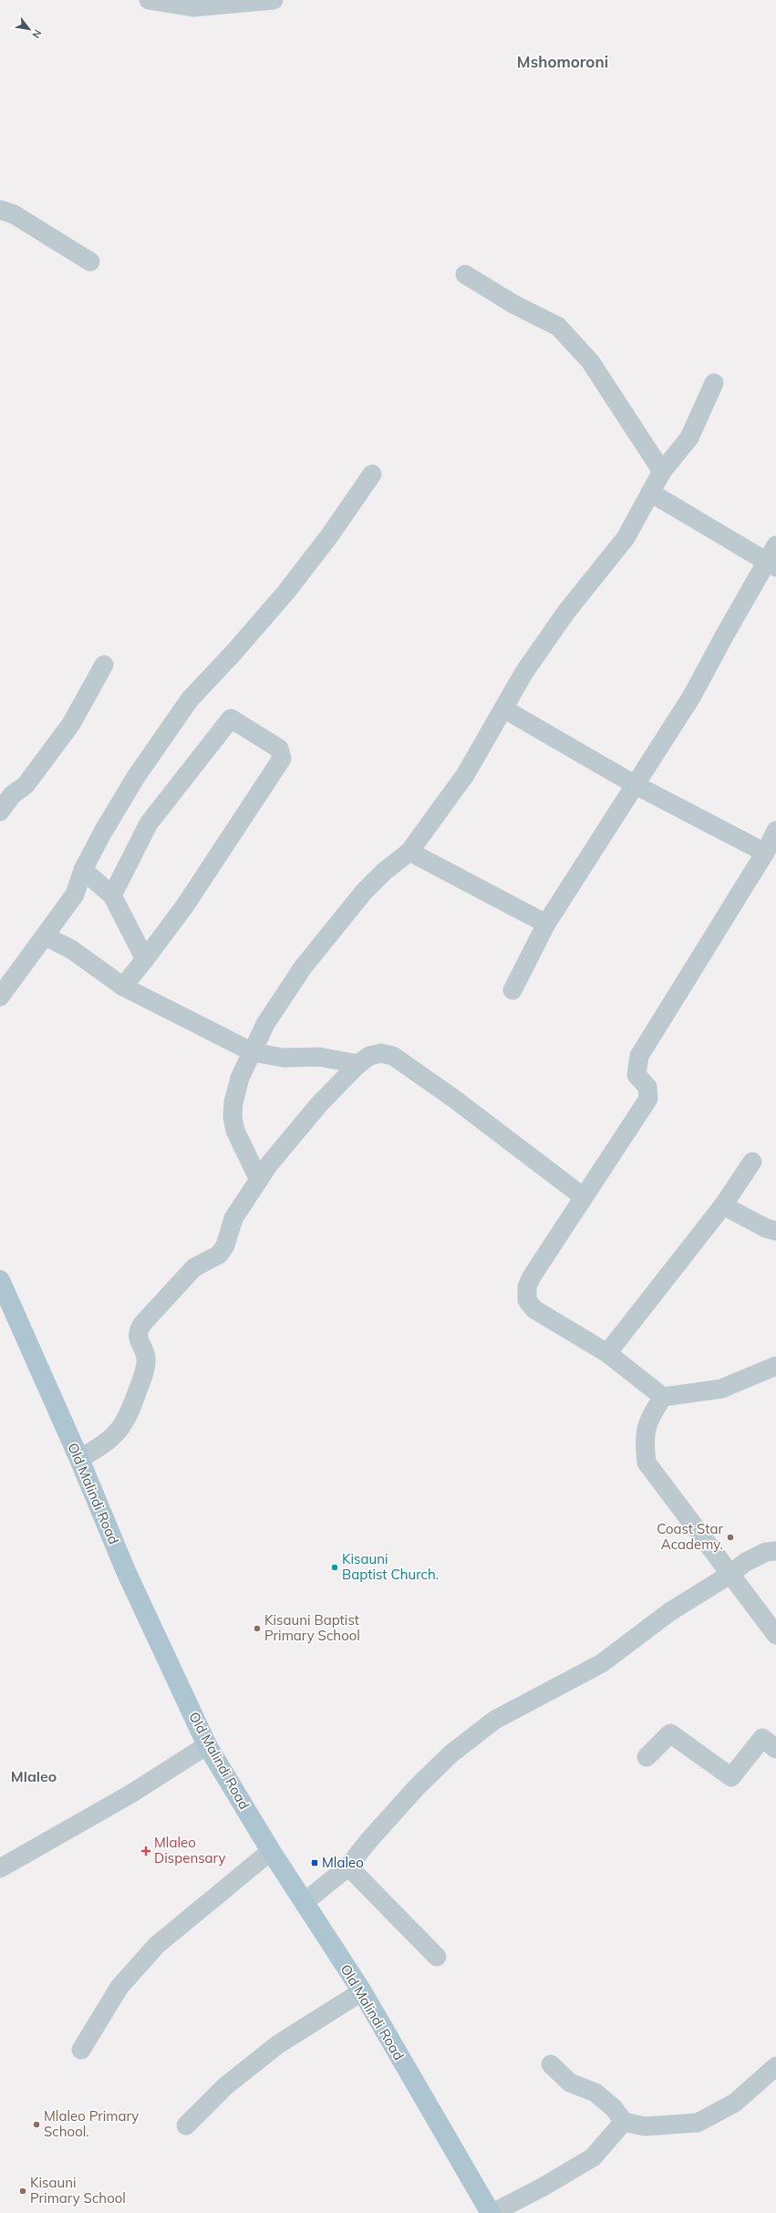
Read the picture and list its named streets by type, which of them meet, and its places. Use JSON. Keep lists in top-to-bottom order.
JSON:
{
  "streets": {
    "main road": ["Old Malindi Road"]
  },
  "districts": ["Mshomoroni", "Mlaleo"],
  "places": {
    "other": [
      "Coast Star Academy.",
      "Kisauni Baptist Church.",
      "Kisauni Baptist Primary School",
      "Mlaleo Primary School.",
      "Kisauni Primary School"
    ],
    "health": ["Mlaleo Dispensary"],
    "transit": ["Mlaleo"]
  },
  "north": "bottom right"
}
